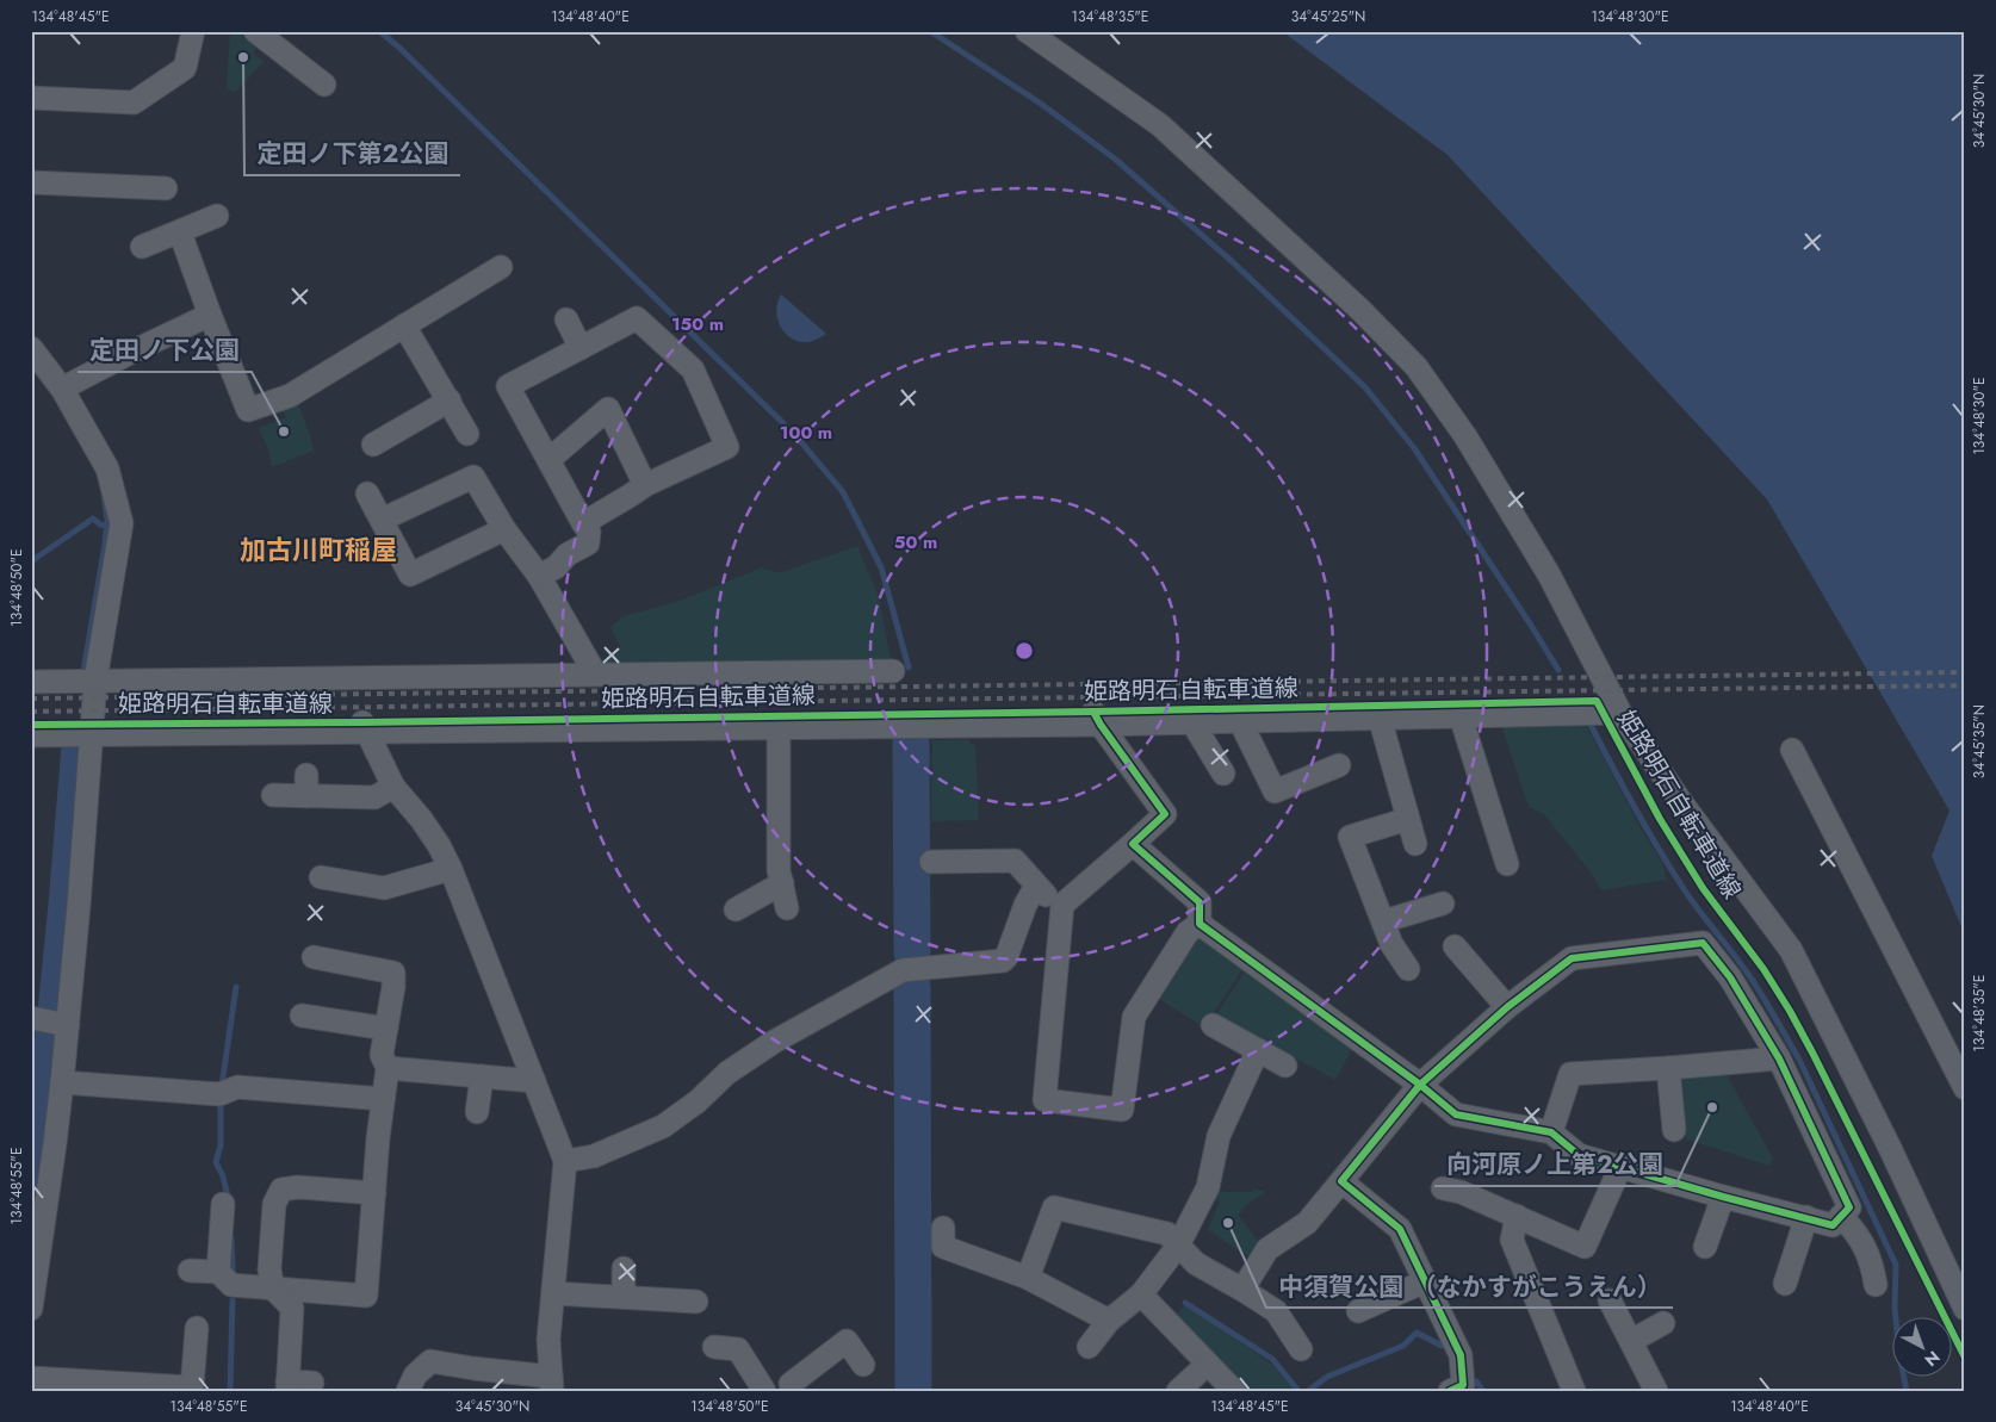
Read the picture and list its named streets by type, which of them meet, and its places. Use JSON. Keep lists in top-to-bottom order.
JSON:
{
  "streets": {
    "cycle path": ["姫路明石自転車道線"]
  },
  "districts": ["加古川町稲屋"],
  "places": [
    "定田ノ下第2公園",
    "定田ノ下公園",
    "向河原ノ上第2公園",
    "中須賀公園 （なかすがこうえん）"
  ],
  "north": "bottom right",
  "coordinates": [
    "134°48'45\"E",
    "134°48'40\"E",
    "134°48'35\"E",
    "34°45'25\"N",
    "134°48'30\"E",
    "34°45'30\"N",
    "134°48'50\"E",
    "34°45'35\"N",
    "134°48'55\"E"
  ],
  "rings": ["150 m", "100 m", "50 m"]
}
